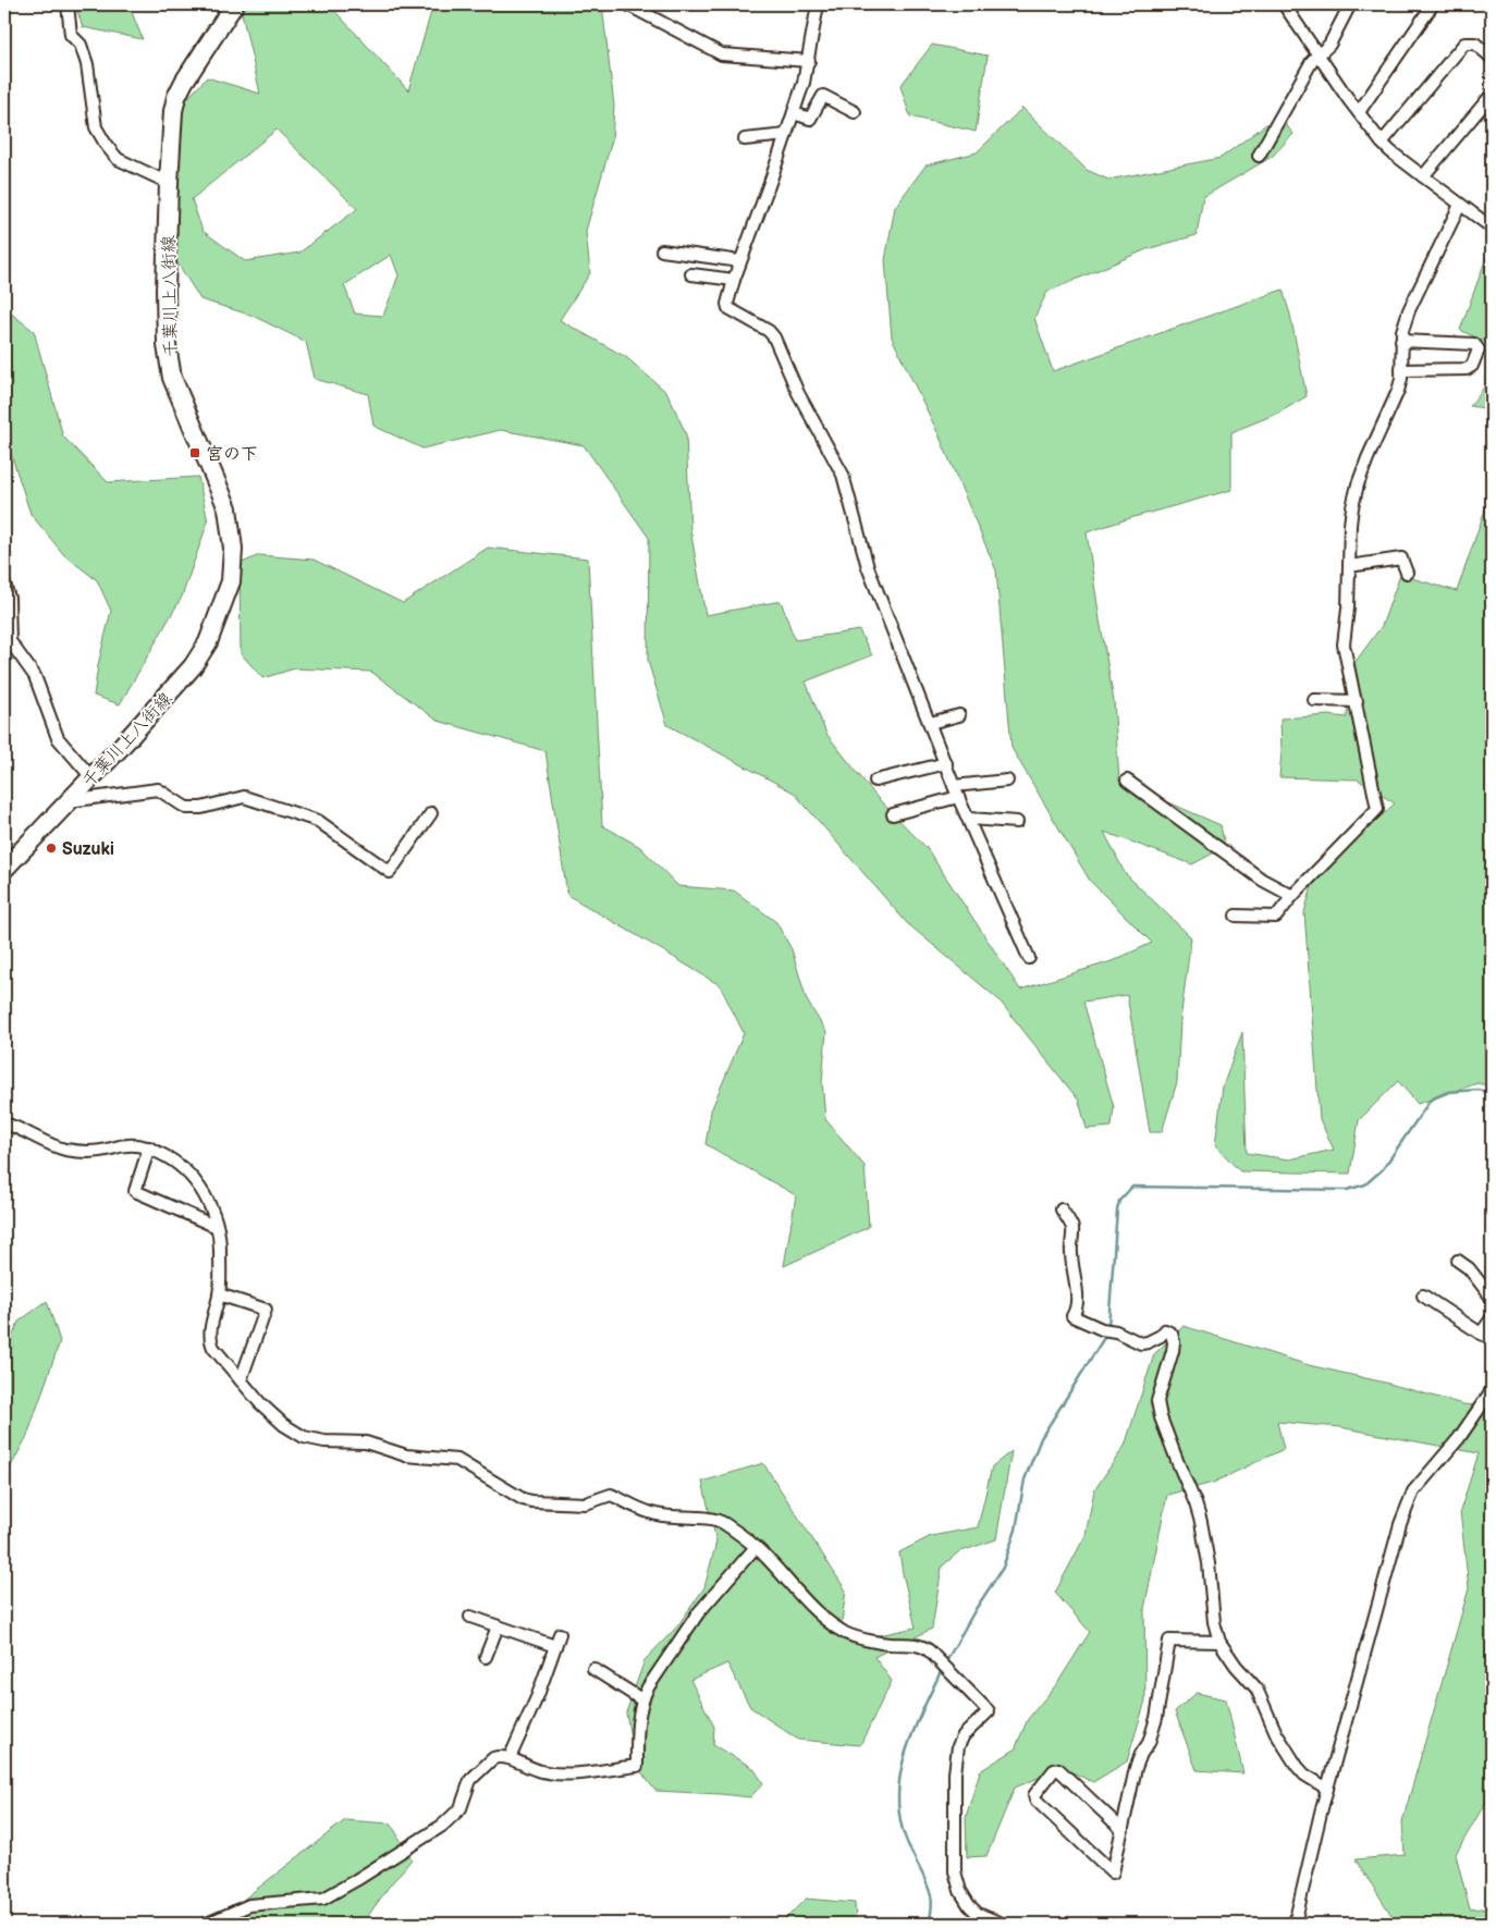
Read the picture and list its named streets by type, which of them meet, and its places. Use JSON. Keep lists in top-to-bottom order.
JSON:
{
  "streets": {
    "main road": ["千葉川上八街線"]
  },
  "places": {
    "transit": ["宮の下"],
    "other": ["Suzuki"]
  }
}
